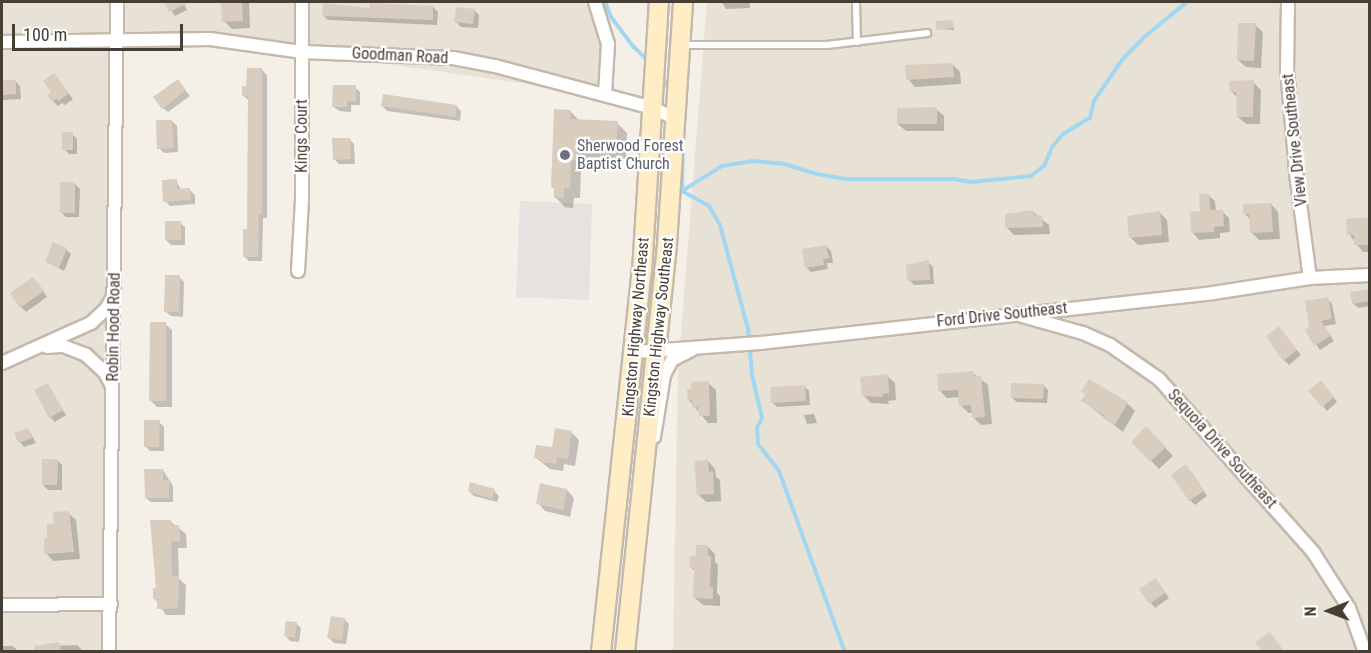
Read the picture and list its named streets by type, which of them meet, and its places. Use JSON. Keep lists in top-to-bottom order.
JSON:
{
  "streets": {
    "main road": ["Kingston Highway Northeast", "Kingston Highway Southeast"],
    "street": [
      "Goodman Road",
      "Kings Court",
      "View Drive Southeast",
      "Ford Drive Southeast",
      "Robin Hood Road",
      "Sequoia Drive Southeast"
    ]
  },
  "crossings": [
    ["Goodman Road", "Kings Court"],
    ["Goodman Road", "Robin Hood Road"],
    ["Goodman Road", "Kingston Highway Northeast"],
    ["Goodman Road", "Kingston Highway Southeast"],
    ["View Drive Southeast", "Ford Drive Southeast"],
    ["Ford Drive Southeast", "Kingston Highway Northeast"],
    ["Ford Drive Southeast", "Kingston Highway Southeast"],
    ["Ford Drive Southeast", "Sequoia Drive Southeast"]
  ],
  "places": ["Sherwood Forest Baptist Church"],
  "scale_bar": "100 m",
  "north": "left"
}
